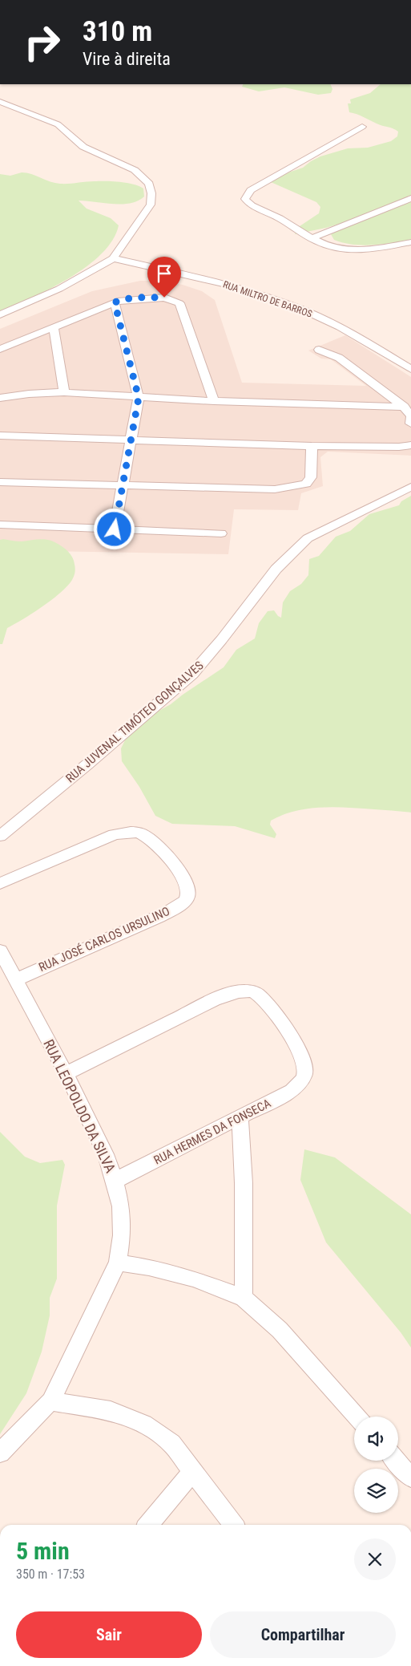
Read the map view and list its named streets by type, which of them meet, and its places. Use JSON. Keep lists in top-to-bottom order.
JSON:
{
  "streets": {
    "street": [
      "RUA MILTRO DE BARROS",
      "RUA JUVENAL TIMÓTEO GONÇALVES",
      "RUA JOSÉ CARLOS URSULINO",
      "RUA LEOPOLDO DA SILVA",
      "RUA HERMES DA FONSECA"
    ]
  },
  "crossings": [
    ["RUA JOSÉ CARLOS URSULINO", "RUA LEOPOLDO DA SILVA"],
    ["RUA LEOPOLDO DA SILVA", "RUA HERMES DA FONSECA"]
  ],
  "page": {
    "turn": ["310 m", "Vire à direita"],
    "heading": ["5 min", "350 m · 17:53"],
    "buttons": ["Sair", "Compartilhar"]
  }
}
